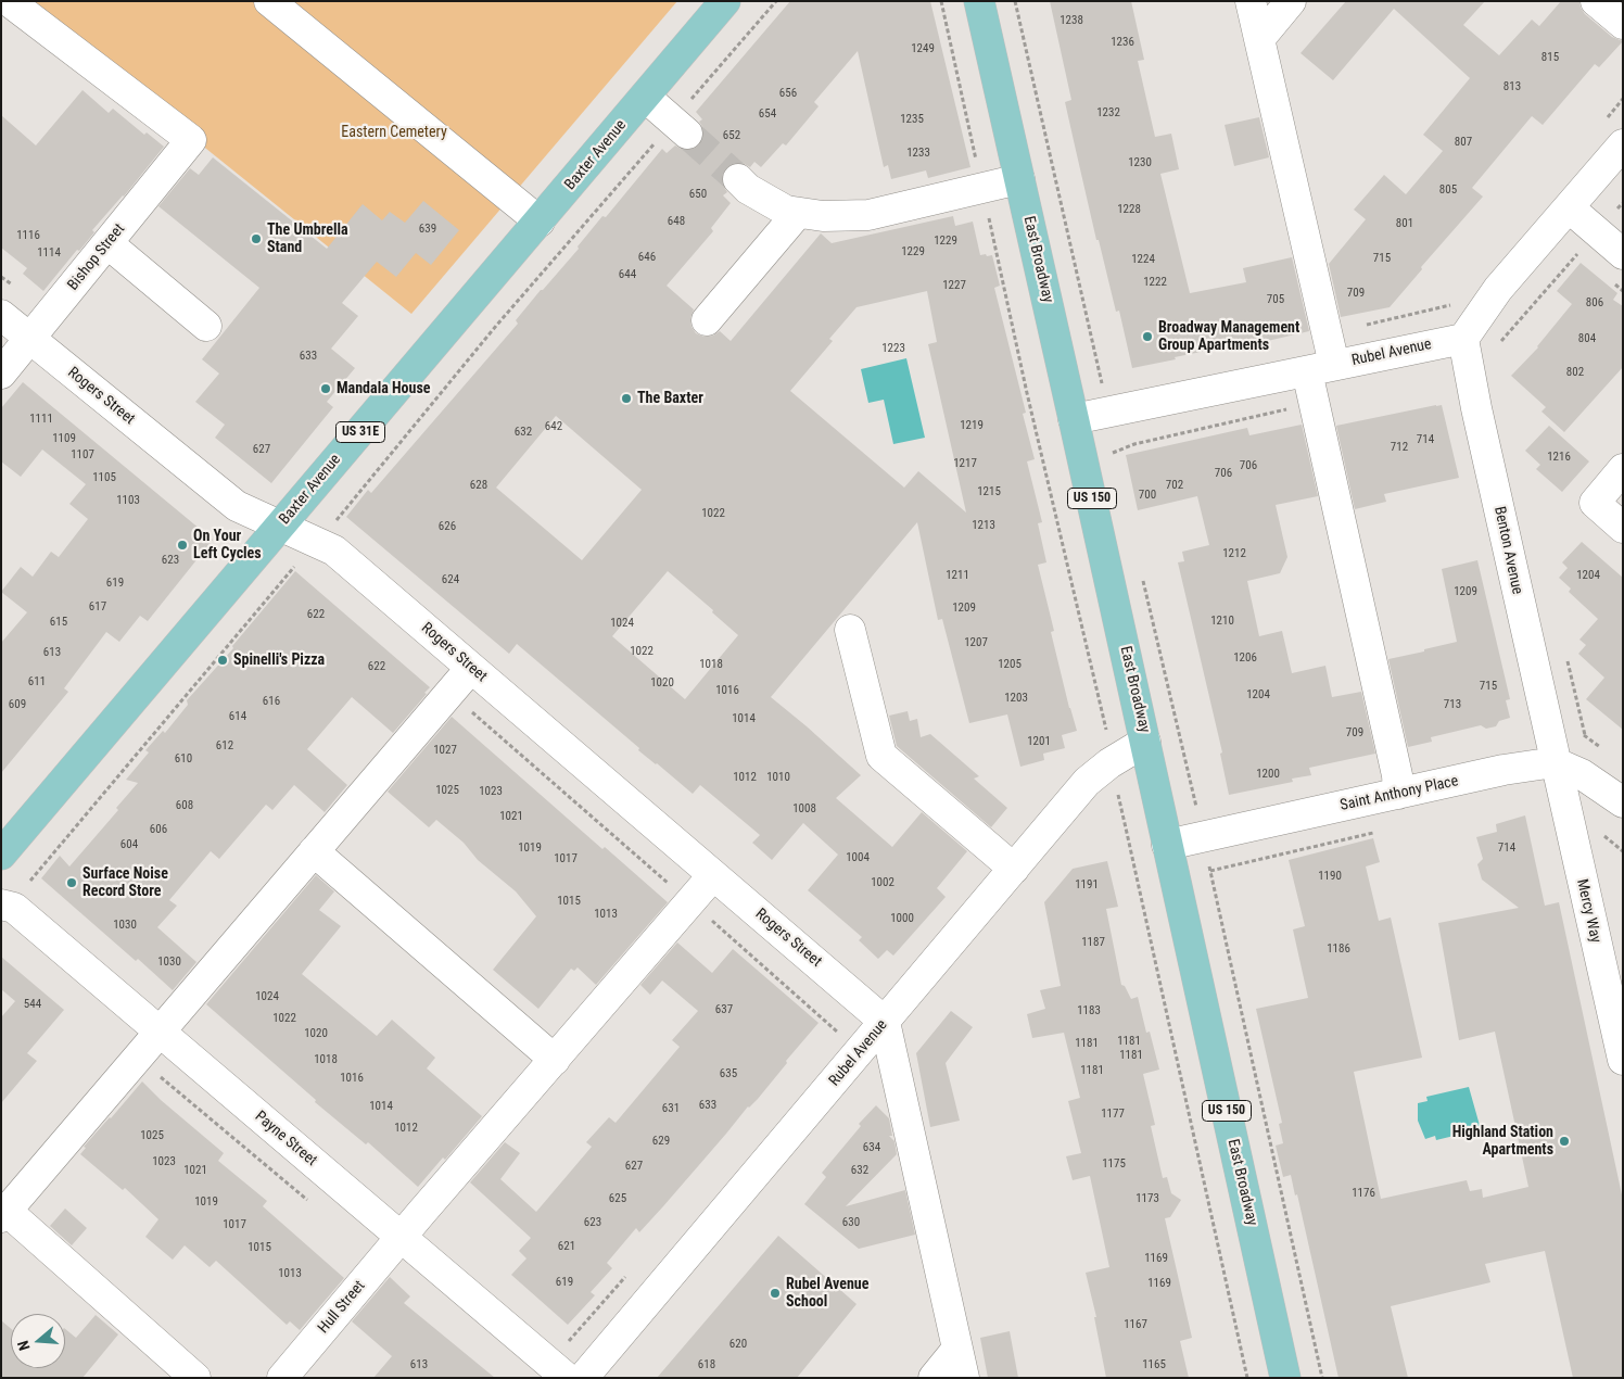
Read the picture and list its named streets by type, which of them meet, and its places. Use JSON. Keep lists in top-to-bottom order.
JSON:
{
  "streets": {
    "main road": [
      "Baxter Avenue",
      "East Broadway",
      "US 31E",
      "US 150"
    ],
    "street": [
      "Bishop Street",
      "Rubel Avenue",
      "Rogers Street",
      "Benton Avenue",
      "Saint Anthony Place",
      "Mercy Way",
      "Payne Street",
      "Hull Street"
    ]
  },
  "crossings": [
    ["Baxter Avenue", "Rogers Street"],
    ["Bishop Street", "Rogers Street"],
    ["East Broadway", "Rubel Avenue"],
    ["East Broadway", "Saint Anthony Place"],
    ["Rubel Avenue", "Rogers Street"],
    ["Rubel Avenue", "Benton Avenue"],
    ["Rogers Street", "Hull Street"],
    ["Benton Avenue", "Saint Anthony Place"],
    ["Benton Avenue", "Mercy Way"],
    ["Saint Anthony Place", "Mercy Way"],
    ["Payne Street", "Hull Street"]
  ],
  "parks": ["Eastern Cemetery"],
  "places": [
    "The Umbrella Stand",
    "Broadway Management Group Apartments",
    "Mandala House",
    "The Baxter",
    "On Your Left Cycles",
    "Spinelli's Pizza",
    "Surface Noise Record Store",
    "Highland Station Apartments",
    "Rubel Avenue School"
  ],
  "house_numbers": [
    "1238",
    "1236",
    "1249",
    "815",
    "813",
    "656",
    "1232",
    "654",
    "1235",
    "652",
    "807",
    "1233",
    "1230",
    "805",
    "650",
    "1228",
    "648",
    "801",
    "639",
    "1116",
    "1229",
    "1229",
    "1114",
    "646",
    "715",
    "1224",
    "644",
    "1222",
    "1227",
    "709",
    "705",
    "806",
    "804",
    "1223",
    "633",
    "802",
    "1111",
    "1219",
    "642",
    "632",
    "1109",
    "714",
    "712",
    "627",
    "1107",
    "1216",
    "1217",
    "706",
    "706",
    "1105",
    "628",
    "702",
    "1215",
    "700",
    "1103",
    "1022",
    "1213",
    "626",
    "1212",
    "623",
    "1211",
    "1204",
    "624",
    "619",
    "1209",
    "617",
    "1209",
    "622",
    "1210",
    "615",
    "1024",
    "1207",
    "1022",
    "613",
    "1206",
    "1018",
    "1205",
    "622",
    "611",
    "1020",
    "715",
    "1016",
    "1204",
    "1203",
    "616",
    "609",
    "713",
    "614",
    "1014",
    "709",
    "1201",
    "612",
    "1027",
    "610",
    "1200",
    "1012",
    "1010",
    "1025",
    "1023",
    "608",
    "1008",
    "1021",
    "606",
    "604",
    "1019",
    "714",
    "1004",
    "1017",
    "1190",
    "1002",
    "1191",
    "1015",
    "1013",
    "1000",
    "1030",
    "1187",
    "1186",
    "1030",
    "1024",
    "544",
    "637",
    "1183",
    "1022",
    "1020",
    "1181",
    "1181",
    "1181",
    "1018",
    "1181",
    "635",
    "1016",
    "633",
    "1014",
    "631",
    "1177",
    "1012",
    "1025",
    "629",
    "634",
    "1023",
    "1175",
    "627",
    "1021",
    "632",
    "1176",
    "625",
    "1173",
    "1019",
    "623",
    "630",
    "1017",
    "621",
    "1015",
    "1169",
    "1013",
    "619",
    "1169",
    "1167",
    "620",
    "613",
    "618",
    "1165"
  ],
  "north": "left"
}
